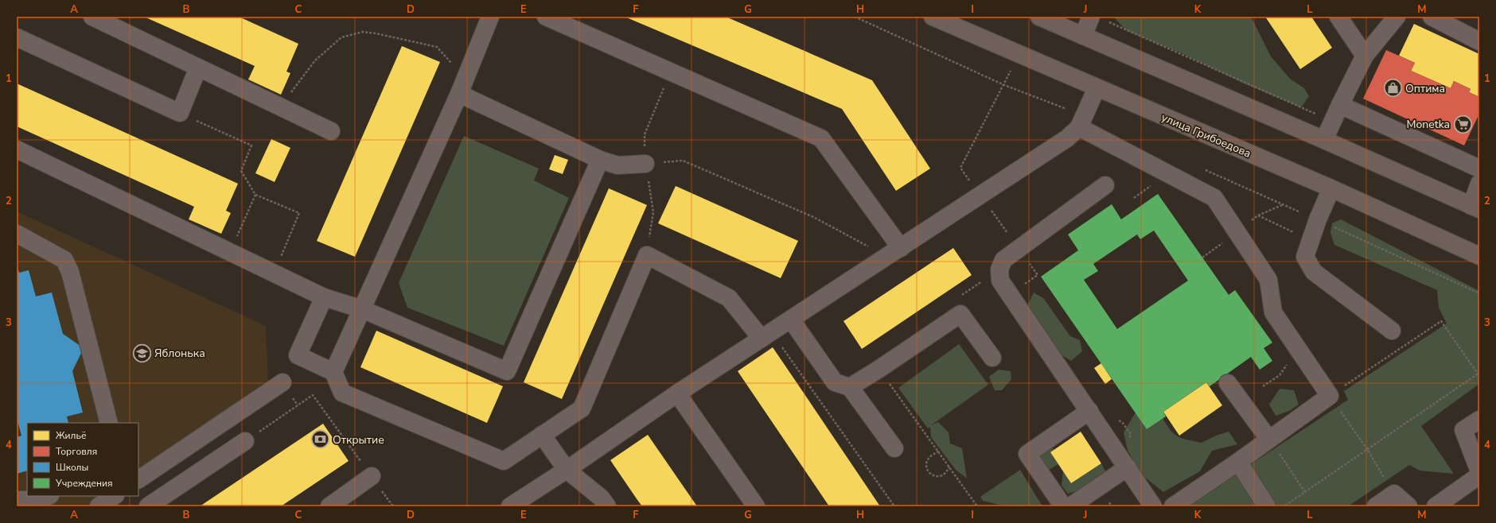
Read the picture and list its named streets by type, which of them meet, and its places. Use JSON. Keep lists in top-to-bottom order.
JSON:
{
  "streets": {
    "main road": ["улица Грибоедова"]
  },
  "places": {
    "shop": ["Оптима"],
    "supermarket": ["Monetka"],
    "school or university": ["Яблонька"],
    "bank": ["Открытие"]
  },
  "legend": [
    "Жильё",
    "Торговля",
    "Школы",
    "Учреждения"
  ],
  "grid": {
    "columns": [
      "A",
      "B",
      "C",
      "D",
      "E",
      "F",
      "G",
      "H",
      "I",
      "J",
      "K",
      "L",
      "M"
    ],
    "rows": [
      "1",
      "2",
      "3",
      "4"
    ]
  }
}
